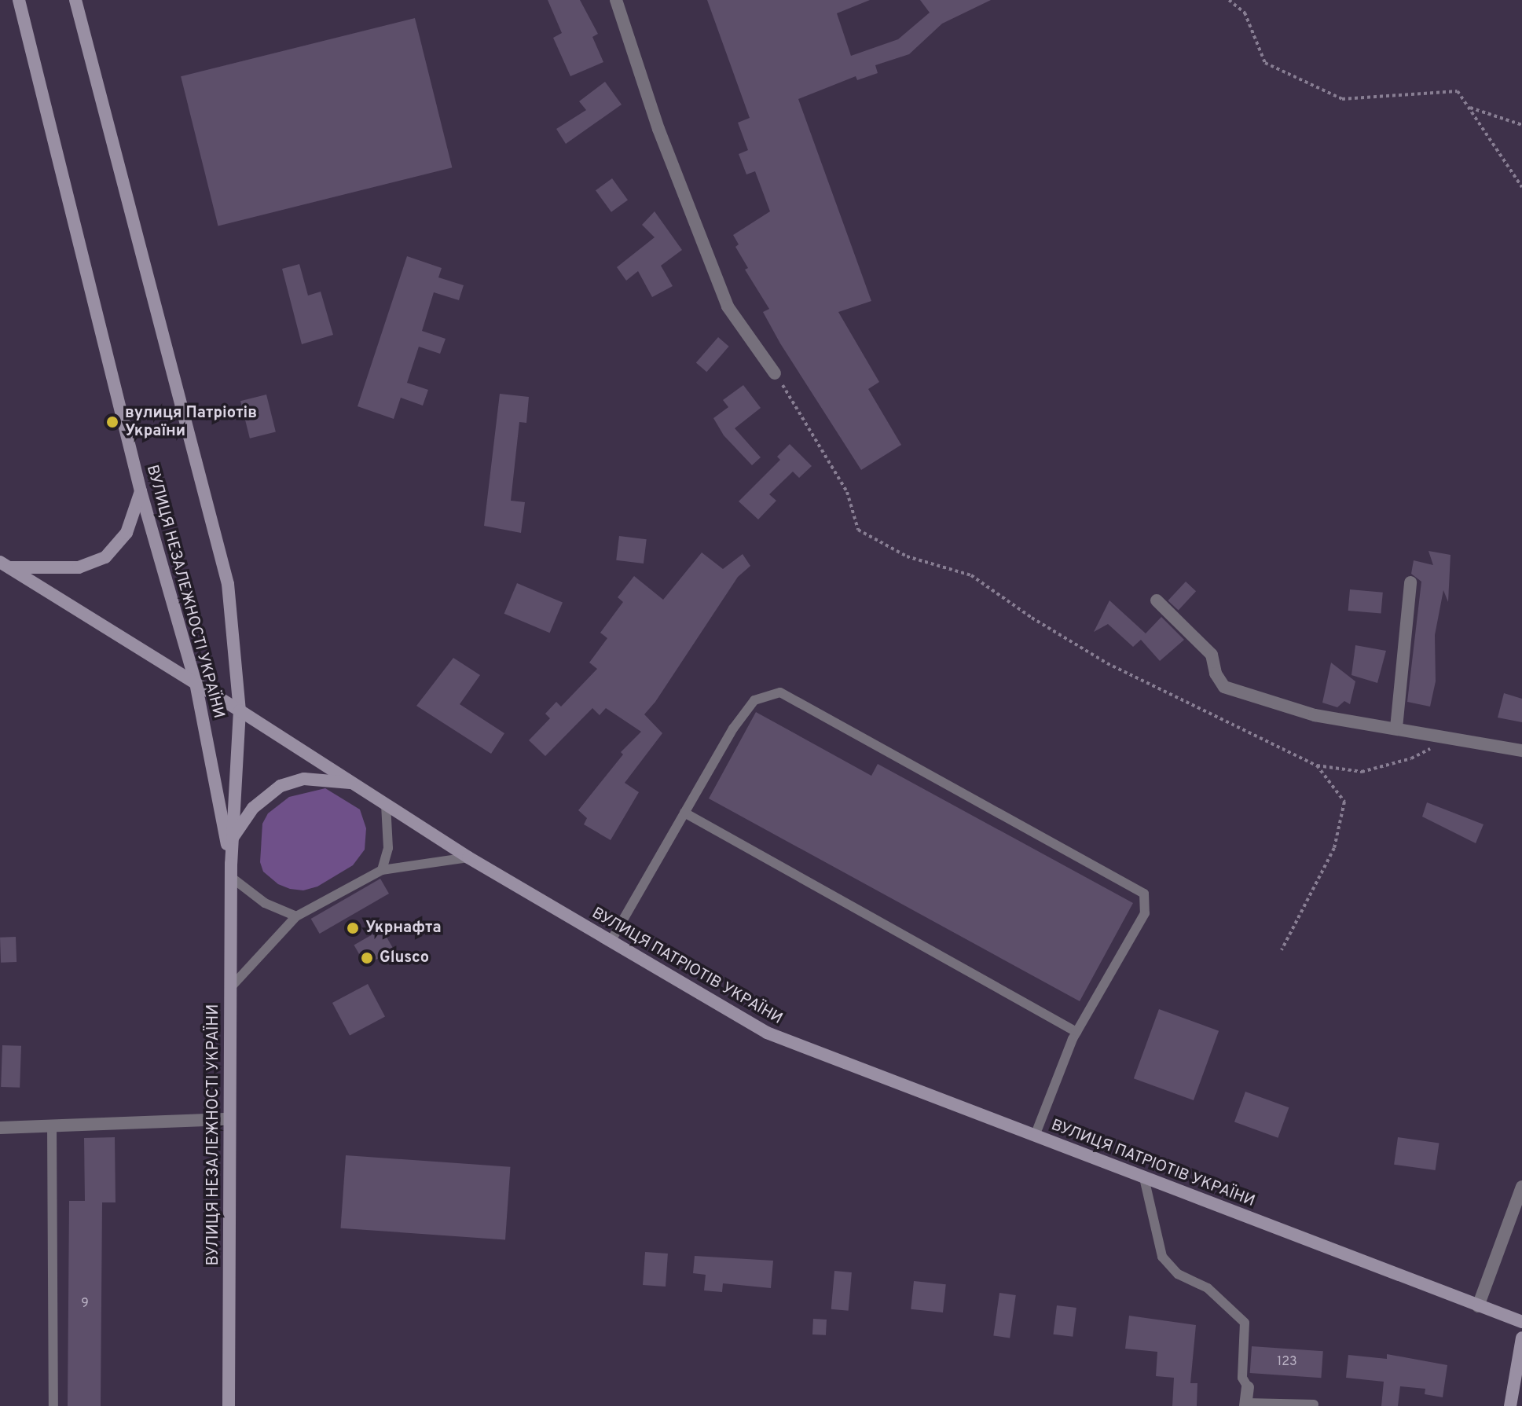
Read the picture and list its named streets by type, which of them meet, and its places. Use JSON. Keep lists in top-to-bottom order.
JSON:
{
  "streets": {
    "main road": ["ВУЛИЦЯ НЕЗАЛЕЖНОСТІ УКРАЇНИ", "ВУЛИЦЯ ПАТРІОТІВ УКРАЇНИ"]
  },
  "crossings": [
    ["ВУЛИЦЯ НЕЗАЛЕЖНОСТІ УКРАЇНИ", "ВУЛИЦЯ ПАТРІОТІВ УКРАЇНИ"]
  ],
  "places": ["вулиця Патріотів України", "Укрнафта", "Glusco"],
  "house_numbers": ["9", "123"]
}
